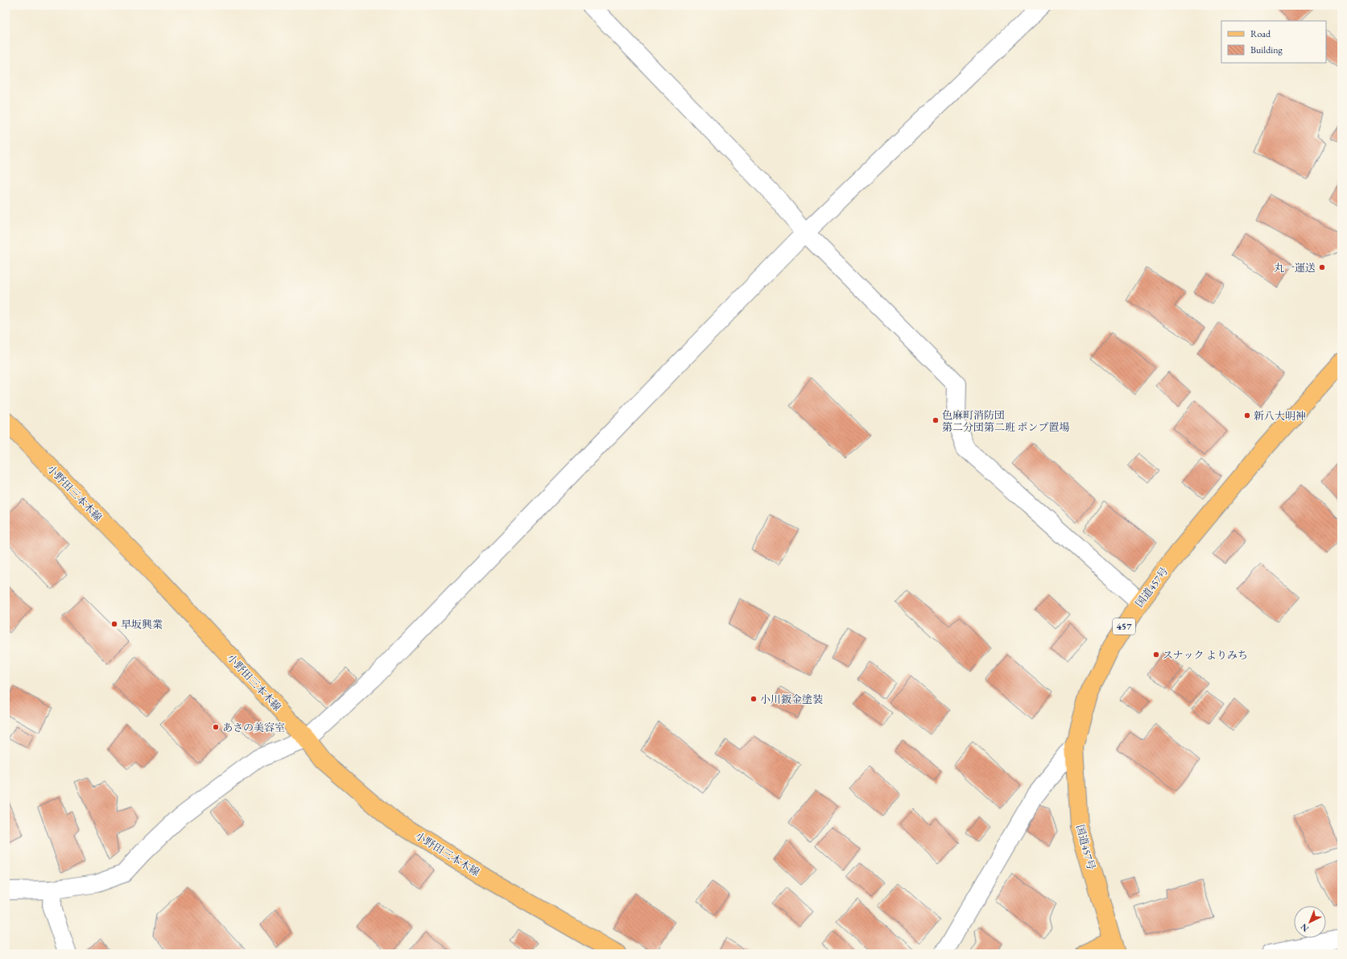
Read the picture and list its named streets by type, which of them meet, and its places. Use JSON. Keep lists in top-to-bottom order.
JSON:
{
  "streets": {
    "main road": ["小野田三本木線", "国道457号", "457"]
  },
  "places": [
    "丸一運送",
    "新八大明神",
    "色麻町消防団 第二分団第二班 ポンプ置場",
    "早坂興業",
    "スナック よりみち",
    "小川鈑金塗装",
    "あさの美容室"
  ],
  "legend": ["Road", "Building"],
  "north": "bottom left"
}
